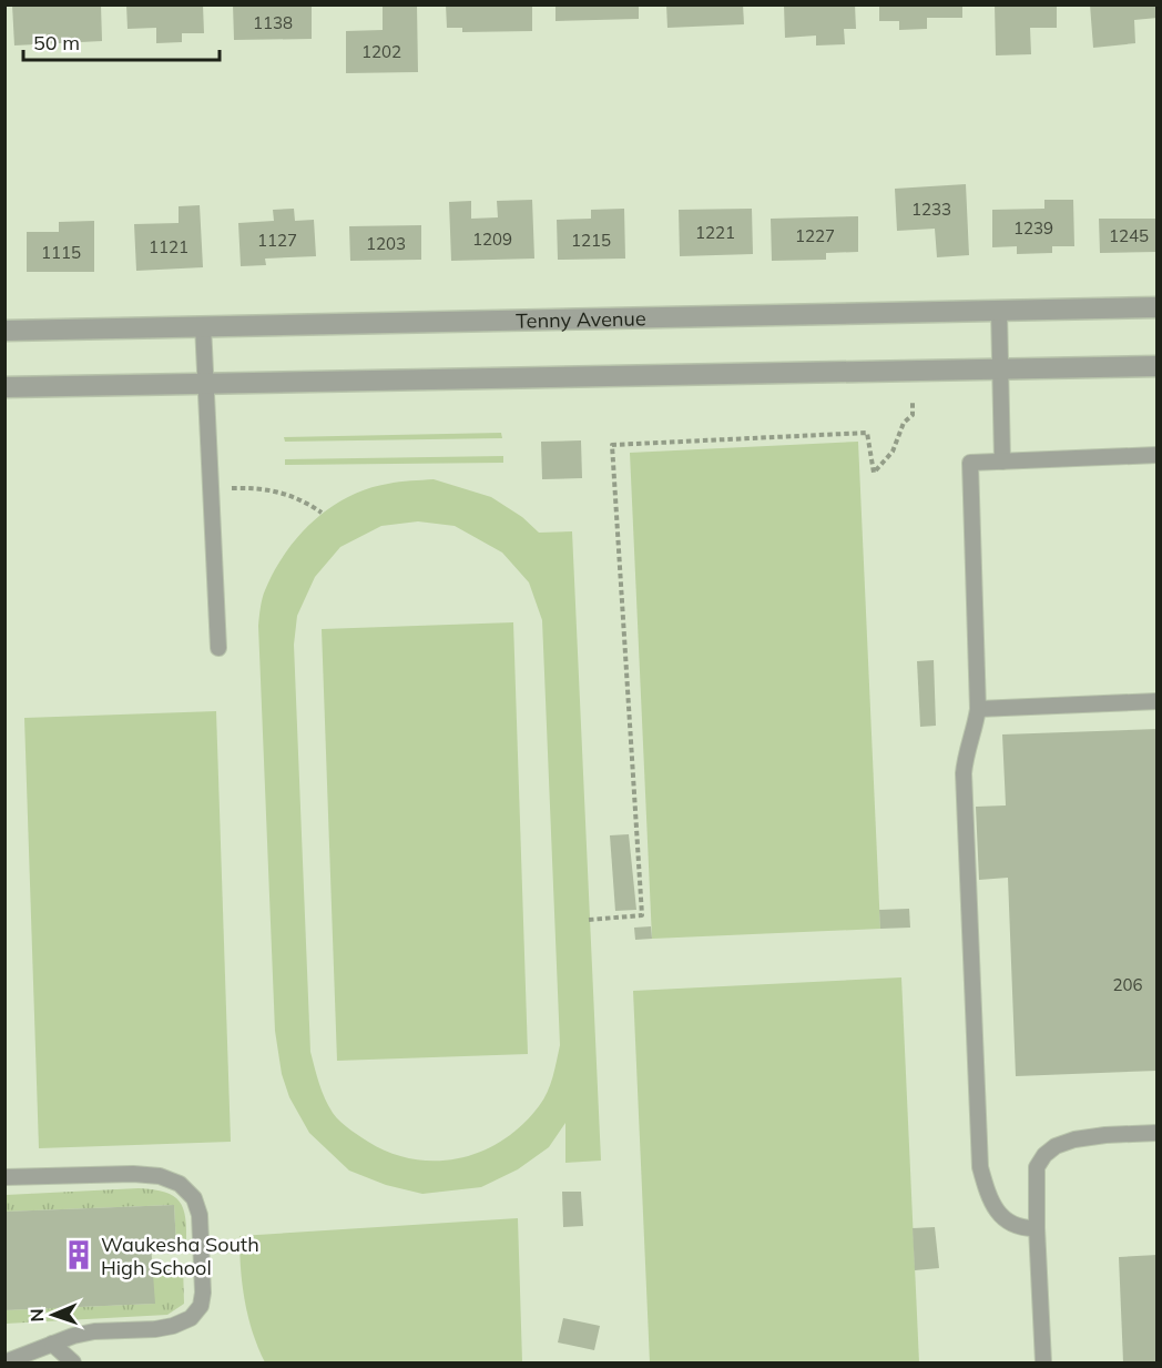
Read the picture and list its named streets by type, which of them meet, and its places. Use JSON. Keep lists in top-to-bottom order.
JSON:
{
  "streets": {
    "street": ["Tenny Avenue"]
  },
  "places": {
    "building": ["Waukesha South High School"]
  },
  "house_numbers": [
    "1138",
    "1202",
    "1233",
    "1239",
    "1221",
    "1227",
    "1245",
    "1209",
    "1127",
    "1215",
    "1203",
    "1121",
    "1115",
    "206"
  ],
  "scale_bar": "50 m",
  "north": "left"
}
